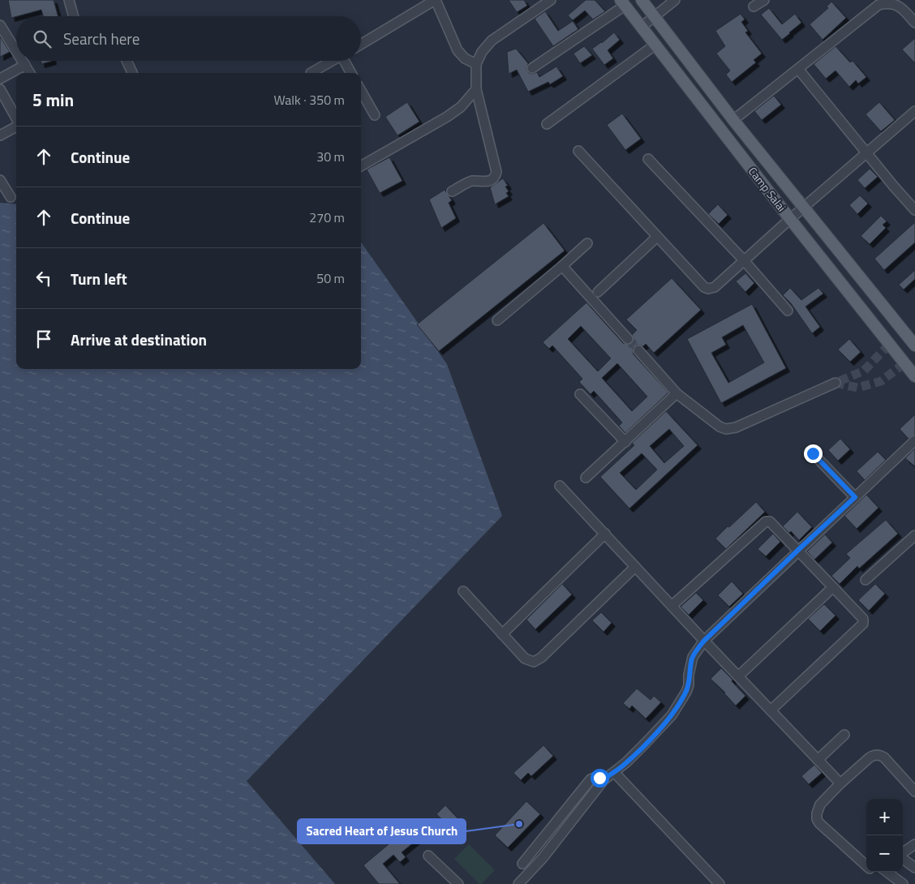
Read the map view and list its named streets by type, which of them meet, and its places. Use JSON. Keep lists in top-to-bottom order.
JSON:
{
  "streets": {
    "main road": ["Camp Salai"]
  },
  "places": ["Sacred Heart of Jesus Church"],
  "page": {
    "search": "Search here",
    "heading": ["5 min", "Walk · 350 m"],
    "list": [
      ["Continue", "30 m"],
      ["Continue", "270 m"],
      ["Turn left", "50 m"],
      "Arrive at destination"
    ],
    "map_buttons": ["+", "−"]
  }
}
